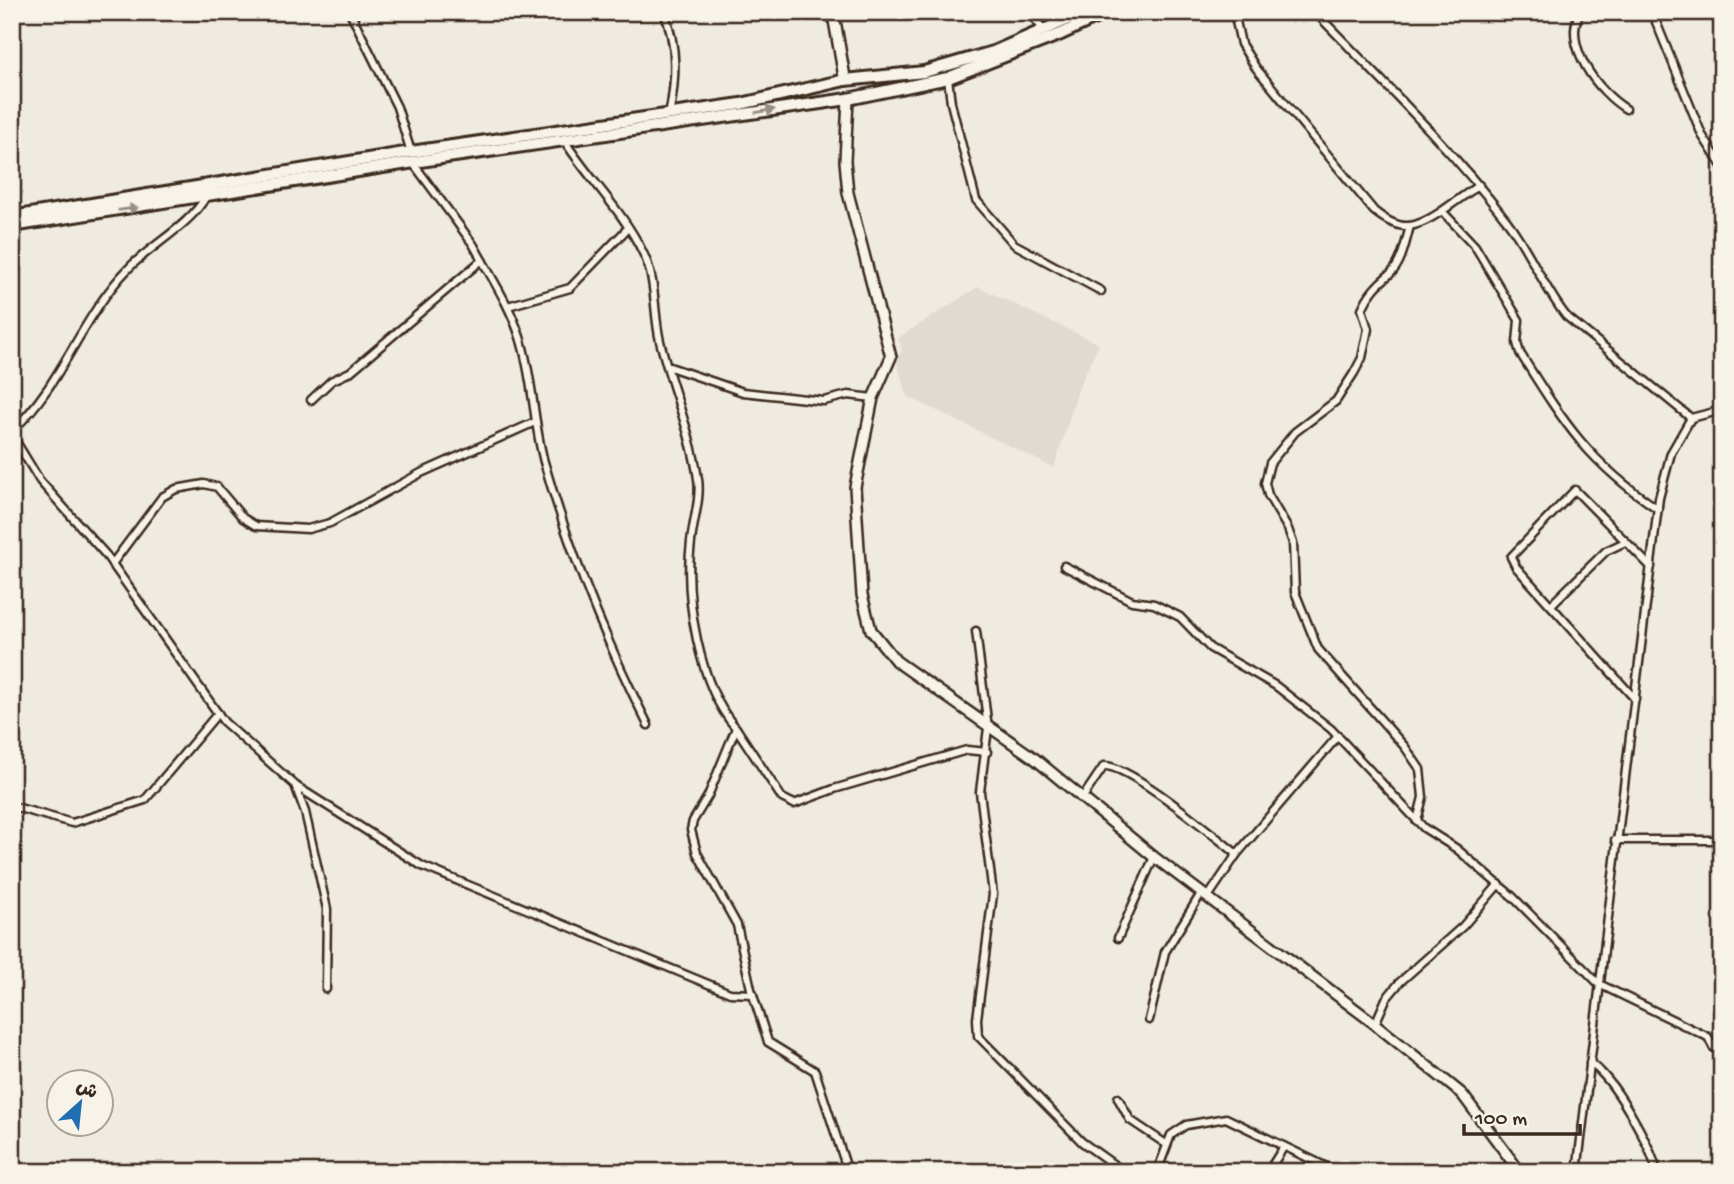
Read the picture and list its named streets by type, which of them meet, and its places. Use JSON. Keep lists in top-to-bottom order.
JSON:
{
  "scale_bar": "100 m",
  "north": "top right"
}
